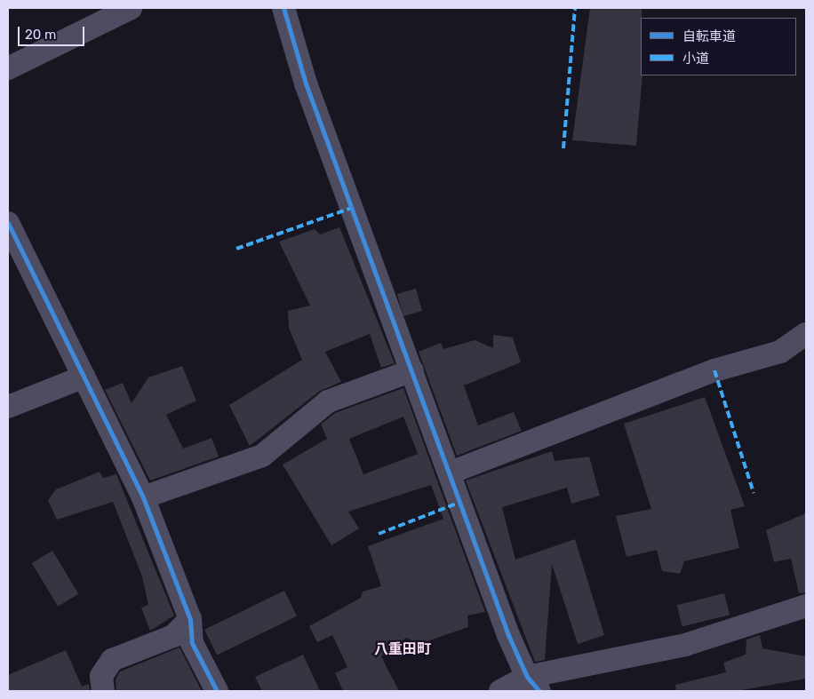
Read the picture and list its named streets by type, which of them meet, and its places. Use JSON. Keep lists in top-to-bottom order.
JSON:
{
  "districts": ["八重田町"],
  "legend": ["自転車道", "小道"],
  "scale_bar": "20 m"
}
